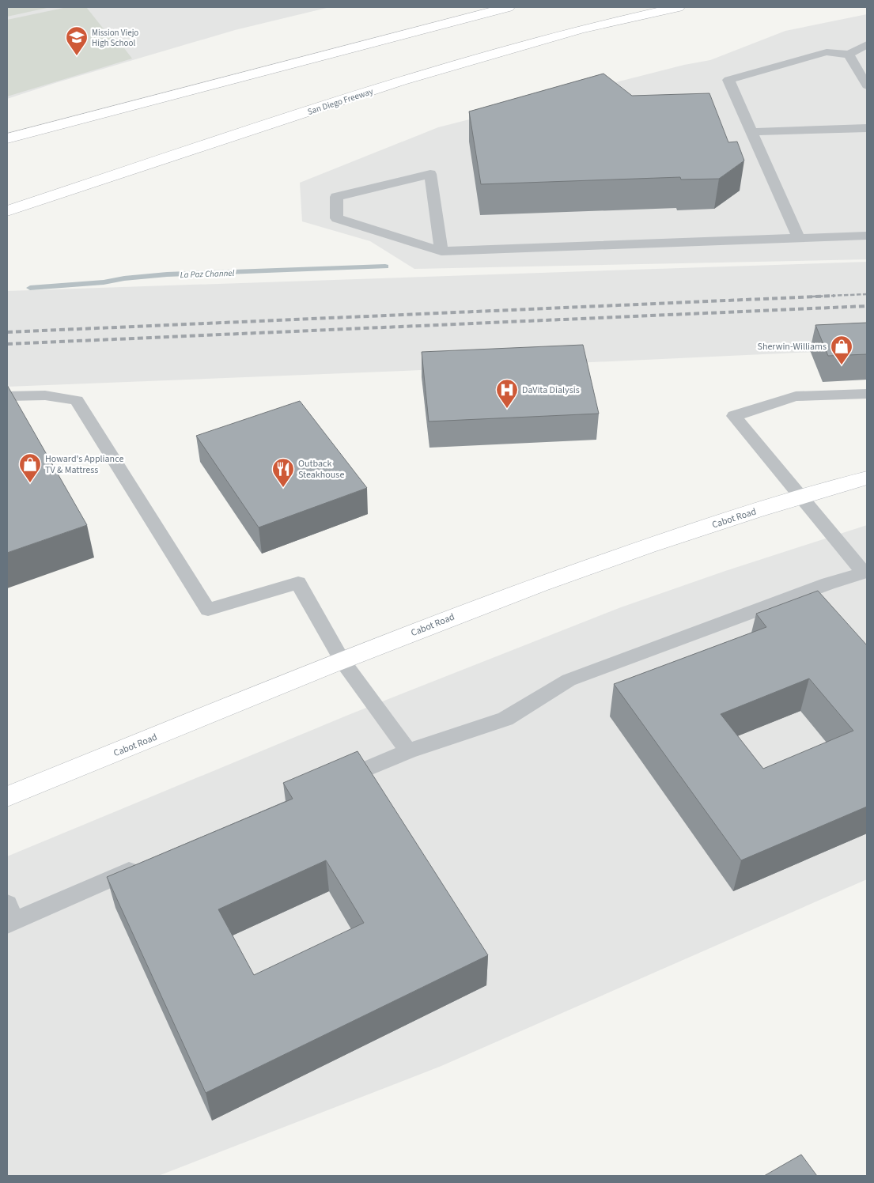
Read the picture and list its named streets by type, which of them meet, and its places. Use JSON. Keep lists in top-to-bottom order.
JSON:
{
  "streets": {
    "main road": ["San Diego Freeway", "Cabot Road"]
  },
  "water": ["La Paz Channel"],
  "places": {
    "school or university": ["Mission Viejo High School"],
    "shop": ["Sherwin-Williams", "Howard's Appliance TV & Mattress"],
    "hospital": ["DaVita Dialysis"],
    "restaurant": ["Outback Steakhouse"]
  }
}
